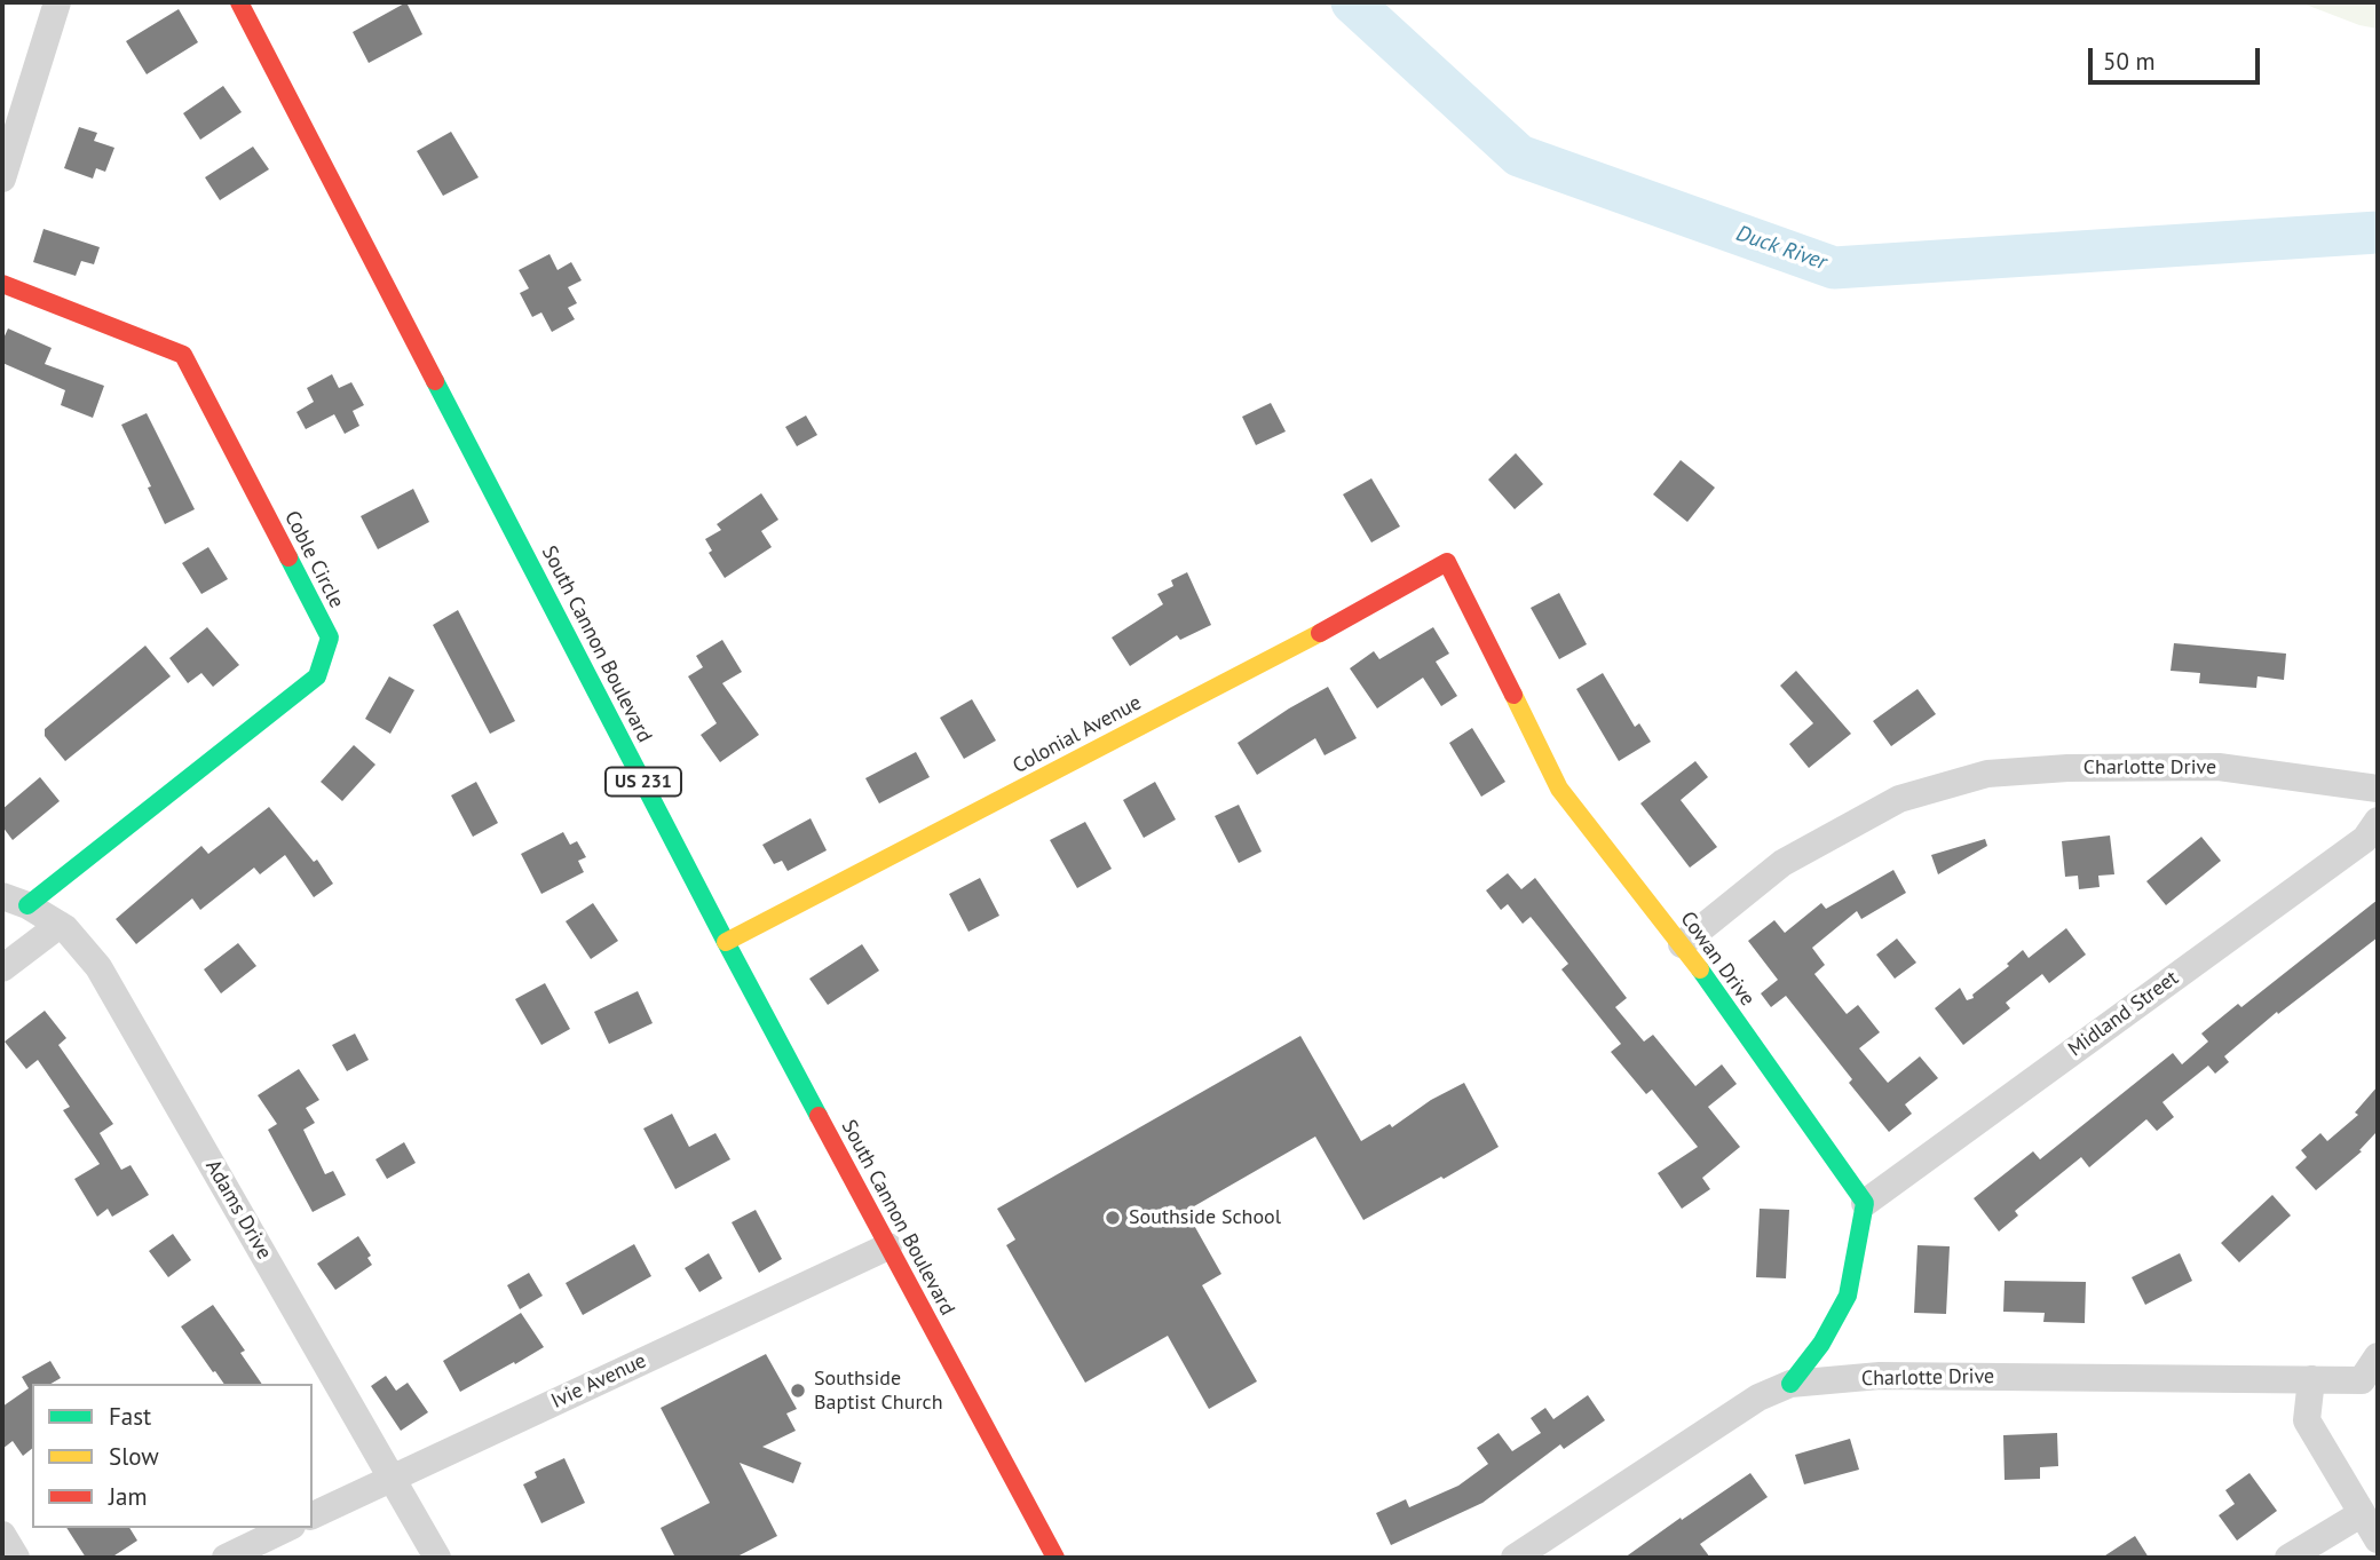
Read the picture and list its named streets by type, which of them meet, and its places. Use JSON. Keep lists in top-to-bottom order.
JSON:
{
  "streets": {
    "main road": [
      "Coble Circle",
      "South Cannon Boulevard",
      "Colonial Avenue",
      "US 231",
      "Cowan Drive"
    ],
    "street": [
      "Charlotte Drive",
      "Midland Street",
      "Adams Drive",
      "Ivie Avenue"
    ]
  },
  "crossings": [
    ["Coble Circle", "Adams Drive"],
    ["South Cannon Boulevard", "Colonial Avenue"],
    ["South Cannon Boulevard", "Ivie Avenue"],
    ["Colonial Avenue", "Cowan Drive"],
    ["Charlotte Drive", "Cowan Drive"],
    ["Cowan Drive", "Midland Street"],
    ["Adams Drive", "Ivie Avenue"]
  ],
  "water": ["Duck River"],
  "places": ["Southside School", "Southside Baptist Church"],
  "legend": ["Fast", "Slow", "Jam"],
  "scale_bar": "50 m"
}
